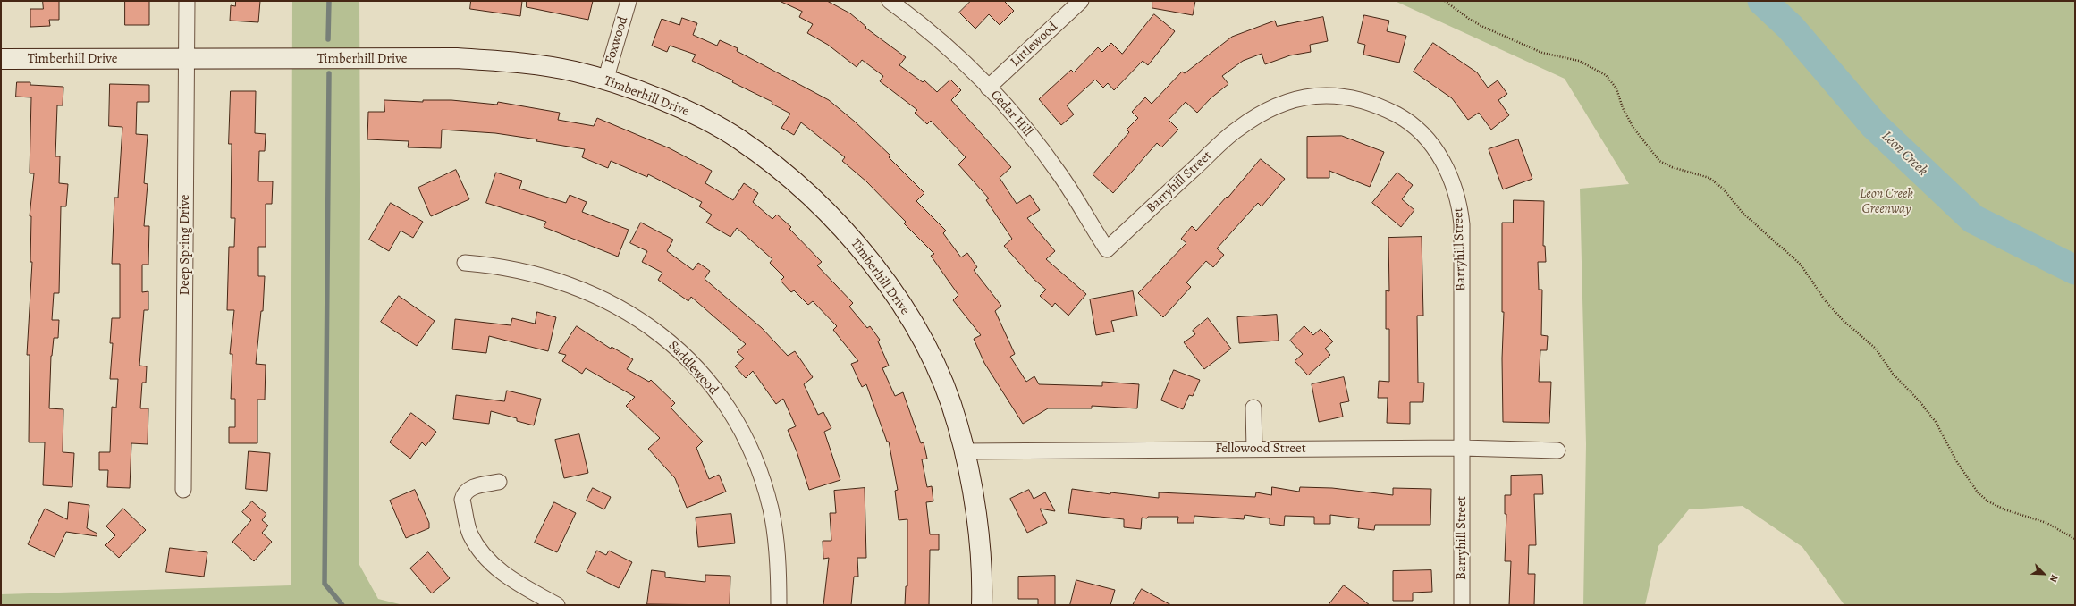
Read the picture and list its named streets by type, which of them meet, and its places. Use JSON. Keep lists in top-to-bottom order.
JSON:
{
  "streets": {
    "street": [
      "Foxwood",
      "Littlewood",
      "Timberhill Drive",
      "Cedar Hill",
      "Barryhill Street",
      "Deep Spring Drive",
      "Saddlewood",
      "Fellowood Street"
    ]
  },
  "crossings": [
    ["Foxwood", "Timberhill Drive"],
    ["Littlewood", "Cedar Hill"],
    ["Timberhill Drive", "Deep Spring Drive"],
    ["Timberhill Drive", "Fellowood Street"],
    ["Cedar Hill", "Barryhill Street"],
    ["Barryhill Street", "Fellowood Street"]
  ],
  "water": ["Leon Creek"],
  "parks": ["Leon Creek Greenway"],
  "north": "bottom right"
}
